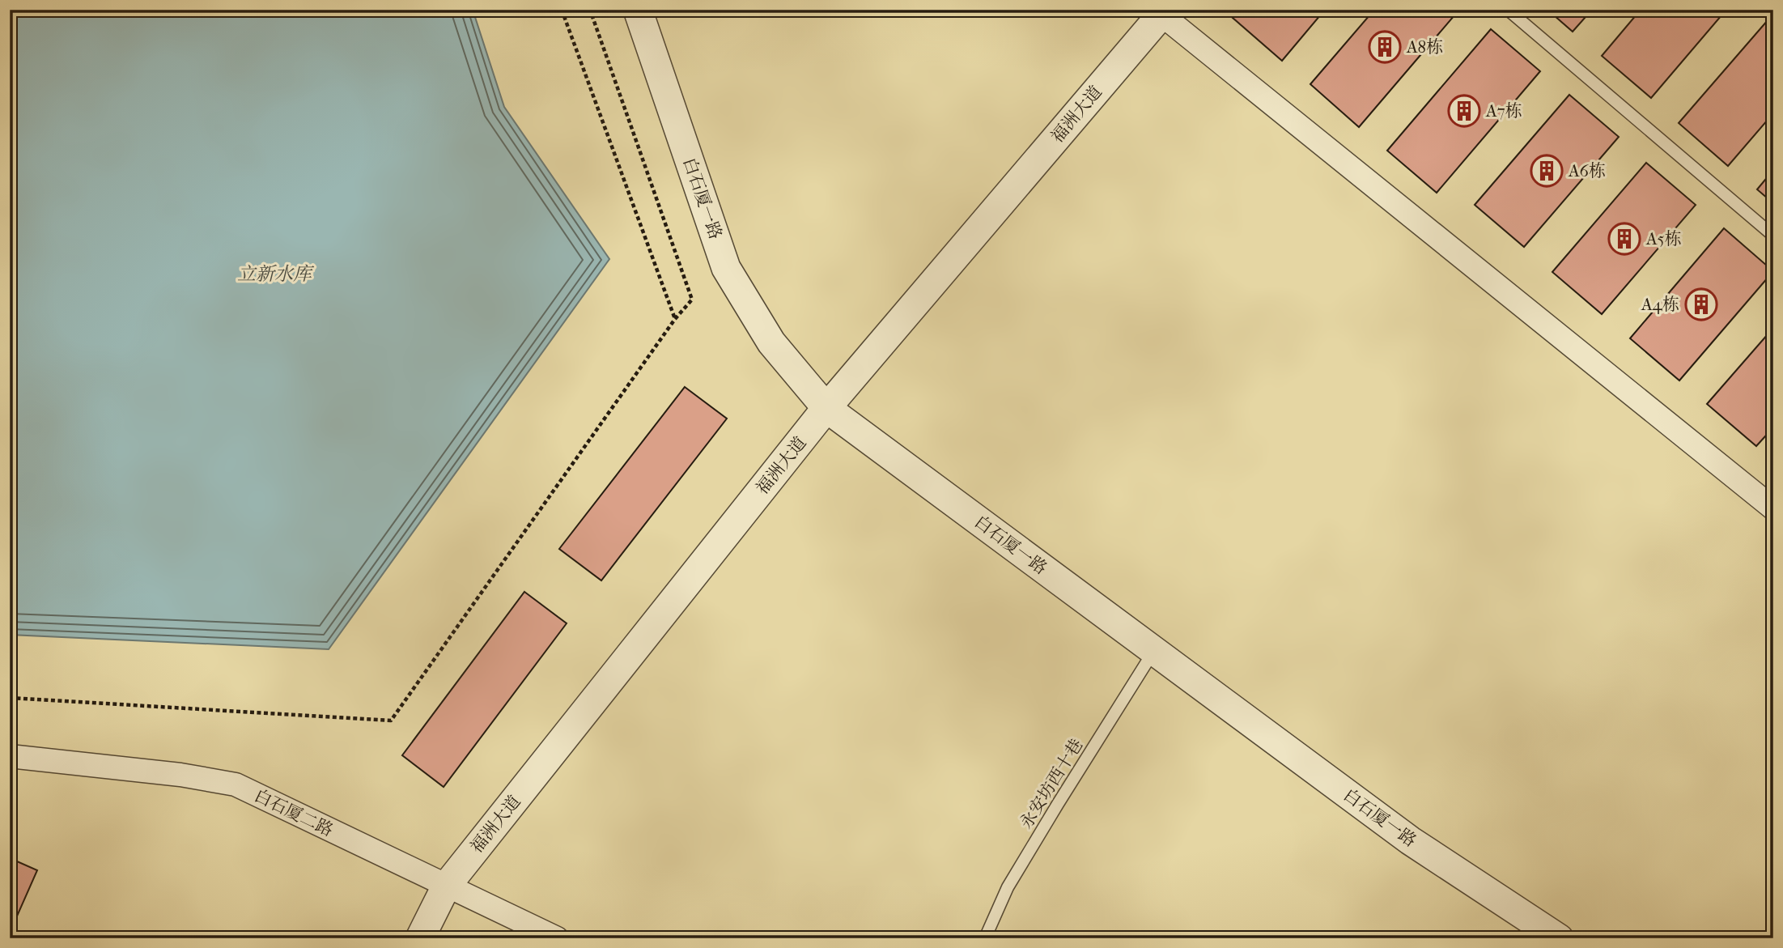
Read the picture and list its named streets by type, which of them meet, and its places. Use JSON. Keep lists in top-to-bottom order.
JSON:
{
  "streets": {
    "street": ["福洲大道", "白石厦一路", "白石厦二路"],
    "lane": ["永安坊西十巷"]
  },
  "crossings": [
    ["福洲大道", "白石厦一路"],
    ["福洲大道", "白石厦二路"],
    ["白石厦一路", "永安坊西十巷"]
  ],
  "water": ["立新水库"],
  "places": {
    "building": [
      "A8栋",
      "A7栋",
      "A6栋",
      "A5栋",
      "A4栋"
    ]
  }
}
